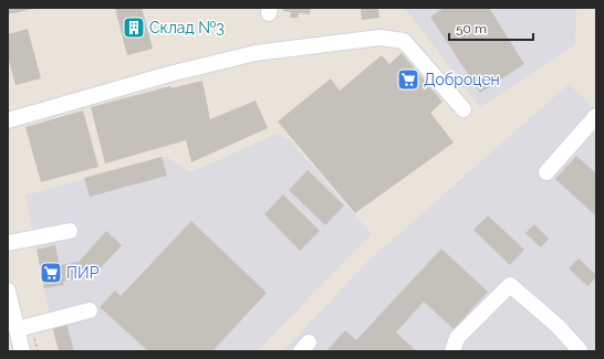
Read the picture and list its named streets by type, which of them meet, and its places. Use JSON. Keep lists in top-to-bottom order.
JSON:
{
  "places": {
    "building": ["Склад №3"],
    "supermarket": ["Доброцен", "ПИР"]
  },
  "scale_bar": "50 m"
}
